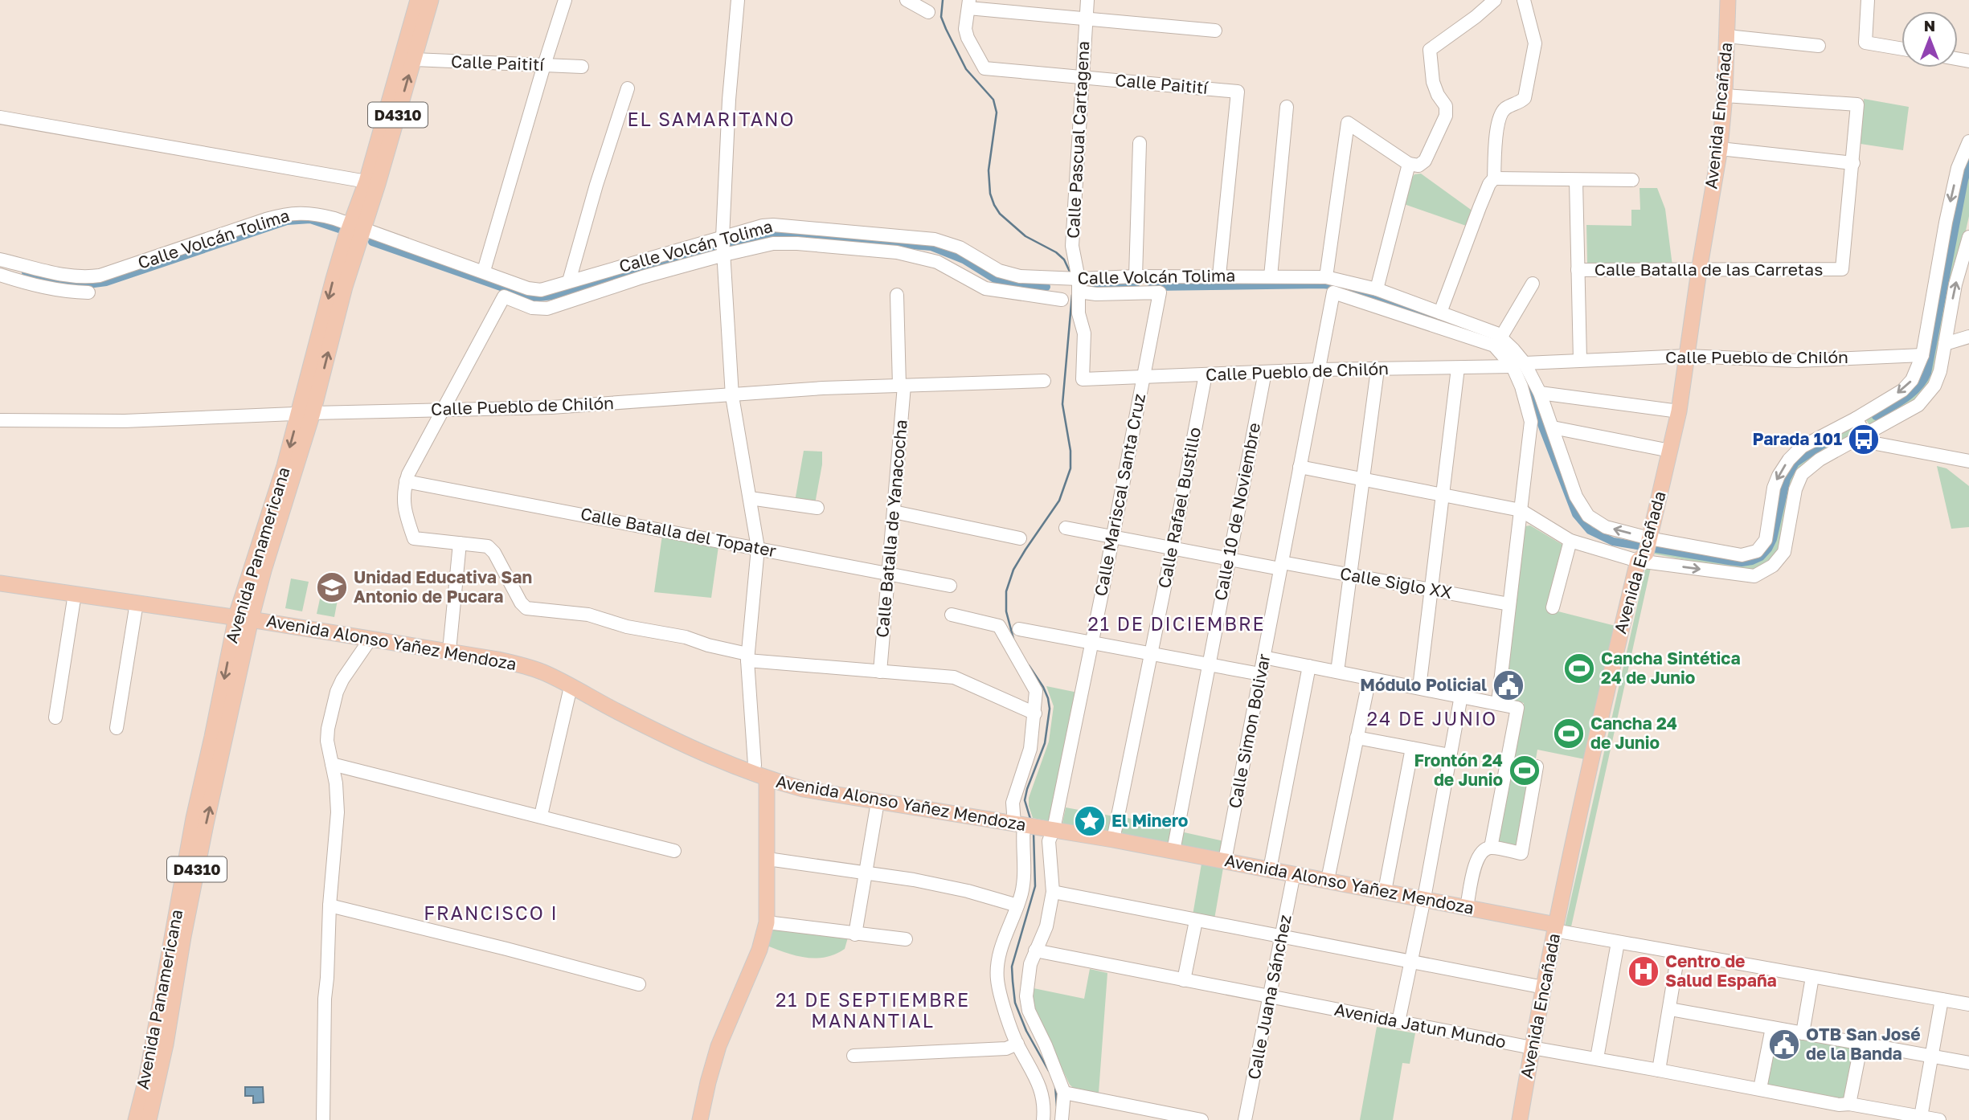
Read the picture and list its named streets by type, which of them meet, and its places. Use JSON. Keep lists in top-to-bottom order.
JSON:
{
  "streets": {
    "main road": [
      "D4310",
      "Avenida Encañada",
      "Avenida Panamericana",
      "Avenida Alonso Yañez Mendoza"
    ],
    "street": [
      "Calle Paitití",
      "Calle Pascual Cartagena",
      "Calle Volcán Tolima",
      "Calle Batalla de las Carretas",
      "Calle Pueblo de Chilón",
      "Calle Mariscal Santa Cruz",
      "Calle Rafael Bustillo",
      "Calle 10 de Noviembre",
      "Calle Batalla de Yanacocha",
      "Calle Batalla del Topater",
      "Calle Siglo XX",
      "Calle Simon Bolivar",
      "Calle Juana Sánchez",
      "Avenida Jatun Mundo"
    ]
  },
  "crossings": [
    ["Calle Paitití", "Calle Pascual Cartagena"],
    ["Calle Paitití", "Calle Volcán Tolima"],
    ["Calle Paitití", "Avenida Panamericana"],
    ["Avenida Encañada", "Calle Batalla de las Carretas"],
    ["Avenida Encañada", "Calle Pueblo de Chilón"],
    ["Avenida Encañada", "Avenida Alonso Yañez Mendoza"],
    ["Avenida Encañada", "Avenida Jatun Mundo"],
    ["Calle Pascual Cartagena", "Calle Volcán Tolima"],
    ["Calle Pascual Cartagena", "Calle Pueblo de Chilón"],
    ["Calle Pascual Cartagena", "Calle Mariscal Santa Cruz"],
    ["Calle Volcán Tolima", "Calle Pueblo de Chilón"],
    ["Calle Volcán Tolima", "Calle Mariscal Santa Cruz"],
    ["Calle Volcán Tolima", "Avenida Panamericana"],
    ["Calle Pueblo de Chilón", "Calle Mariscal Santa Cruz"],
    ["Calle Pueblo de Chilón", "Calle Rafael Bustillo"],
    ["Calle Pueblo de Chilón", "Calle 10 de Noviembre"],
    ["Calle Pueblo de Chilón", "Calle Batalla de Yanacocha"],
    ["Calle Pueblo de Chilón", "Avenida Panamericana"],
    ["Calle Mariscal Santa Cruz", "Calle Siglo XX"],
    ["Calle Mariscal Santa Cruz", "Avenida Alonso Yañez Mendoza"],
    ["Calle Mariscal Santa Cruz", "Avenida Jatun Mundo"],
    ["Calle Rafael Bustillo", "Calle Siglo XX"],
    ["Calle Rafael Bustillo", "Avenida Alonso Yañez Mendoza"],
    ["Calle 10 de Noviembre", "Calle Siglo XX"],
    ["Calle 10 de Noviembre", "Avenida Alonso Yañez Mendoza"],
    ["Calle Batalla de Yanacocha", "Calle Batalla del Topater"],
    ["Avenida Panamericana", "Avenida Alonso Yañez Mendoza"],
    ["Calle Siglo XX", "Calle Simon Bolivar"],
    ["Avenida Alonso Yañez Mendoza", "Calle Simon Bolivar"],
    ["Avenida Alonso Yañez Mendoza", "Calle Juana Sánchez"],
    ["Calle Juana Sánchez", "Avenida Jatun Mundo"]
  ],
  "districts": [
    "EL SAMARITANO",
    "21 DE DICIEMBRE",
    "24 DE JUNIO",
    "FRANCISCO I",
    "21 DE SEPTIEMBRE MANANTIAL"
  ],
  "places": {
    "bus stop": ["Parada 101"],
    "school or university": ["Unidad Educativa San Antonio de Pucara"],
    "sports": ["Cancha Sintética 24 de Junio", "Cancha 24 de Junio", "Frontón 24 de Junio"],
    "public building": ["Módulo Policial", "OTB San José de la Banda"],
    "place": ["El Minero"],
    "hospital": ["Centro de Salud España"]
  },
  "north": "top"
}
